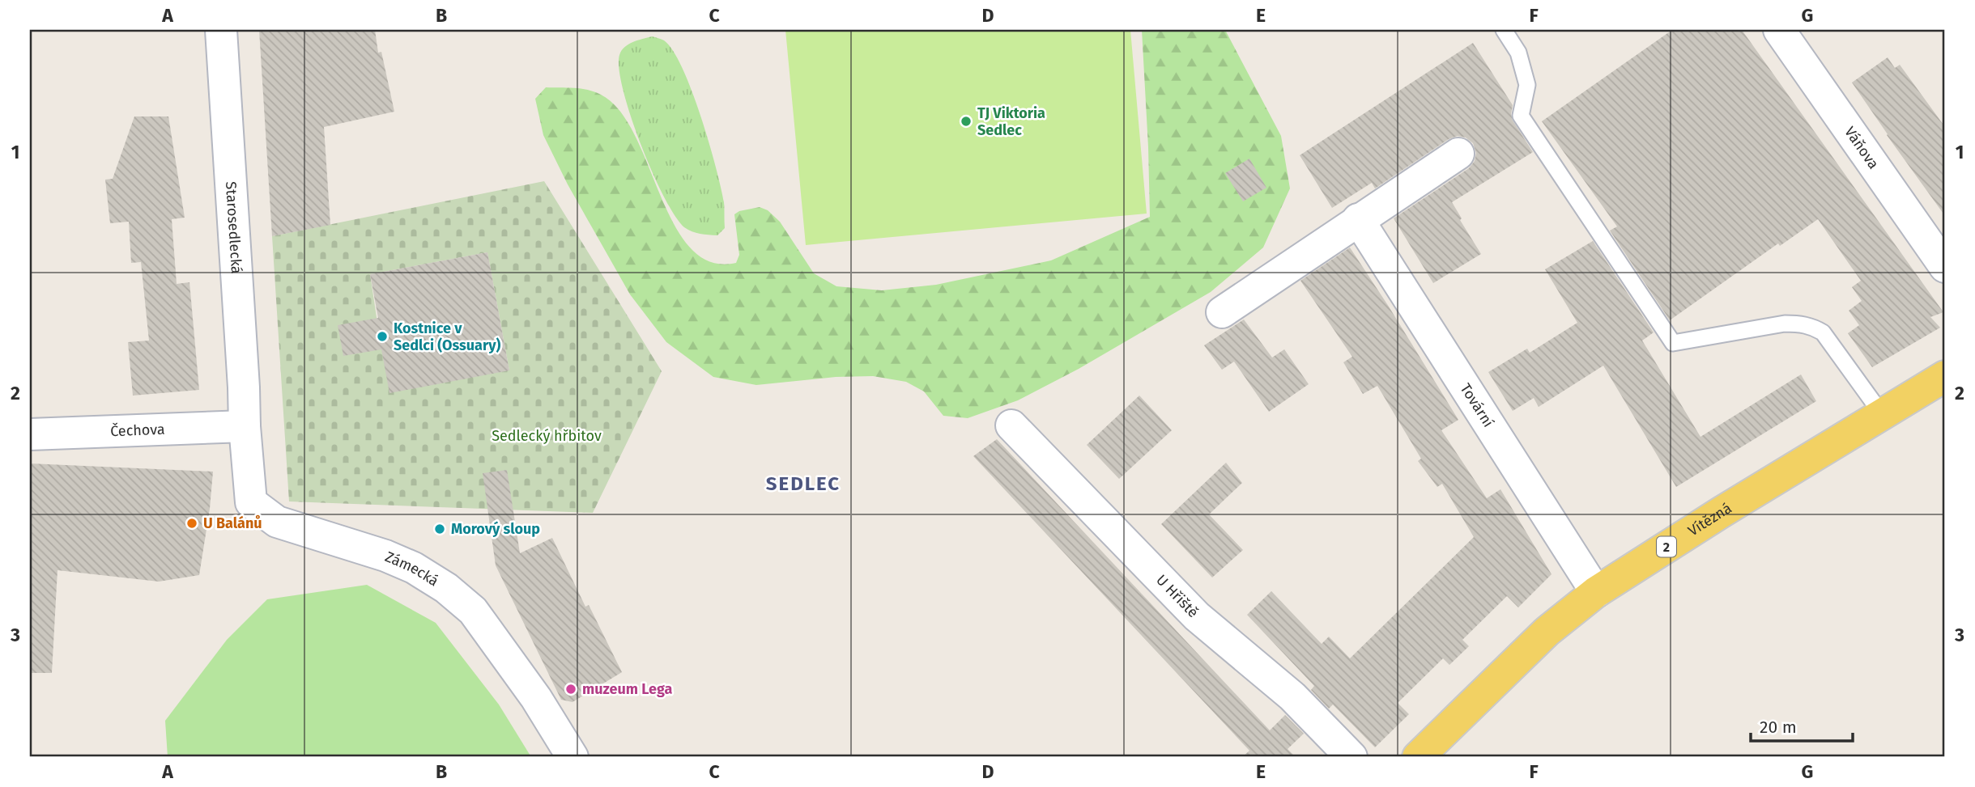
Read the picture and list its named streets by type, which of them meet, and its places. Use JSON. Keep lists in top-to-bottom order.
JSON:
{
  "streets": {
    "main road": ["Vítězná", "2"],
    "street": [
      "Váňova",
      "Starosedlecká",
      "Tovární",
      "Čechova",
      "Zámecká",
      "U Hřiště"
    ]
  },
  "crossings": [
    ["Starosedlecká", "Čechova"],
    ["Starosedlecká", "Zámecká"],
    ["Tovární", "Vítězná"],
    ["Čechova", "Zámecká"]
  ],
  "districts": ["SEDLEC"],
  "parks": ["Sedlecký hřbitov"],
  "places": [
    "TJ Viktoria Sedlec",
    "Kostnice v Sedlci (Ossuary)",
    "U Balánů",
    "Morový sloup",
    "muzeum Lega"
  ],
  "scale_bar": "20 m",
  "grid": {
    "columns": [
      "A",
      "B",
      "C",
      "D",
      "E",
      "F",
      "G"
    ],
    "rows": ["1", "2", "3"]
  }
}
